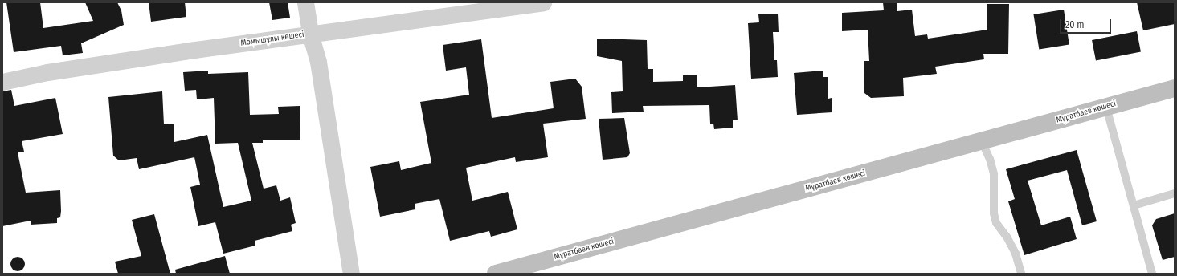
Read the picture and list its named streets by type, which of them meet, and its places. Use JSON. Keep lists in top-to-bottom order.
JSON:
{
  "streets": {
    "street": ["Момышұлы көшесі", "Мұратбаев көшесі"]
  },
  "scale_bar": "20 m"
}
